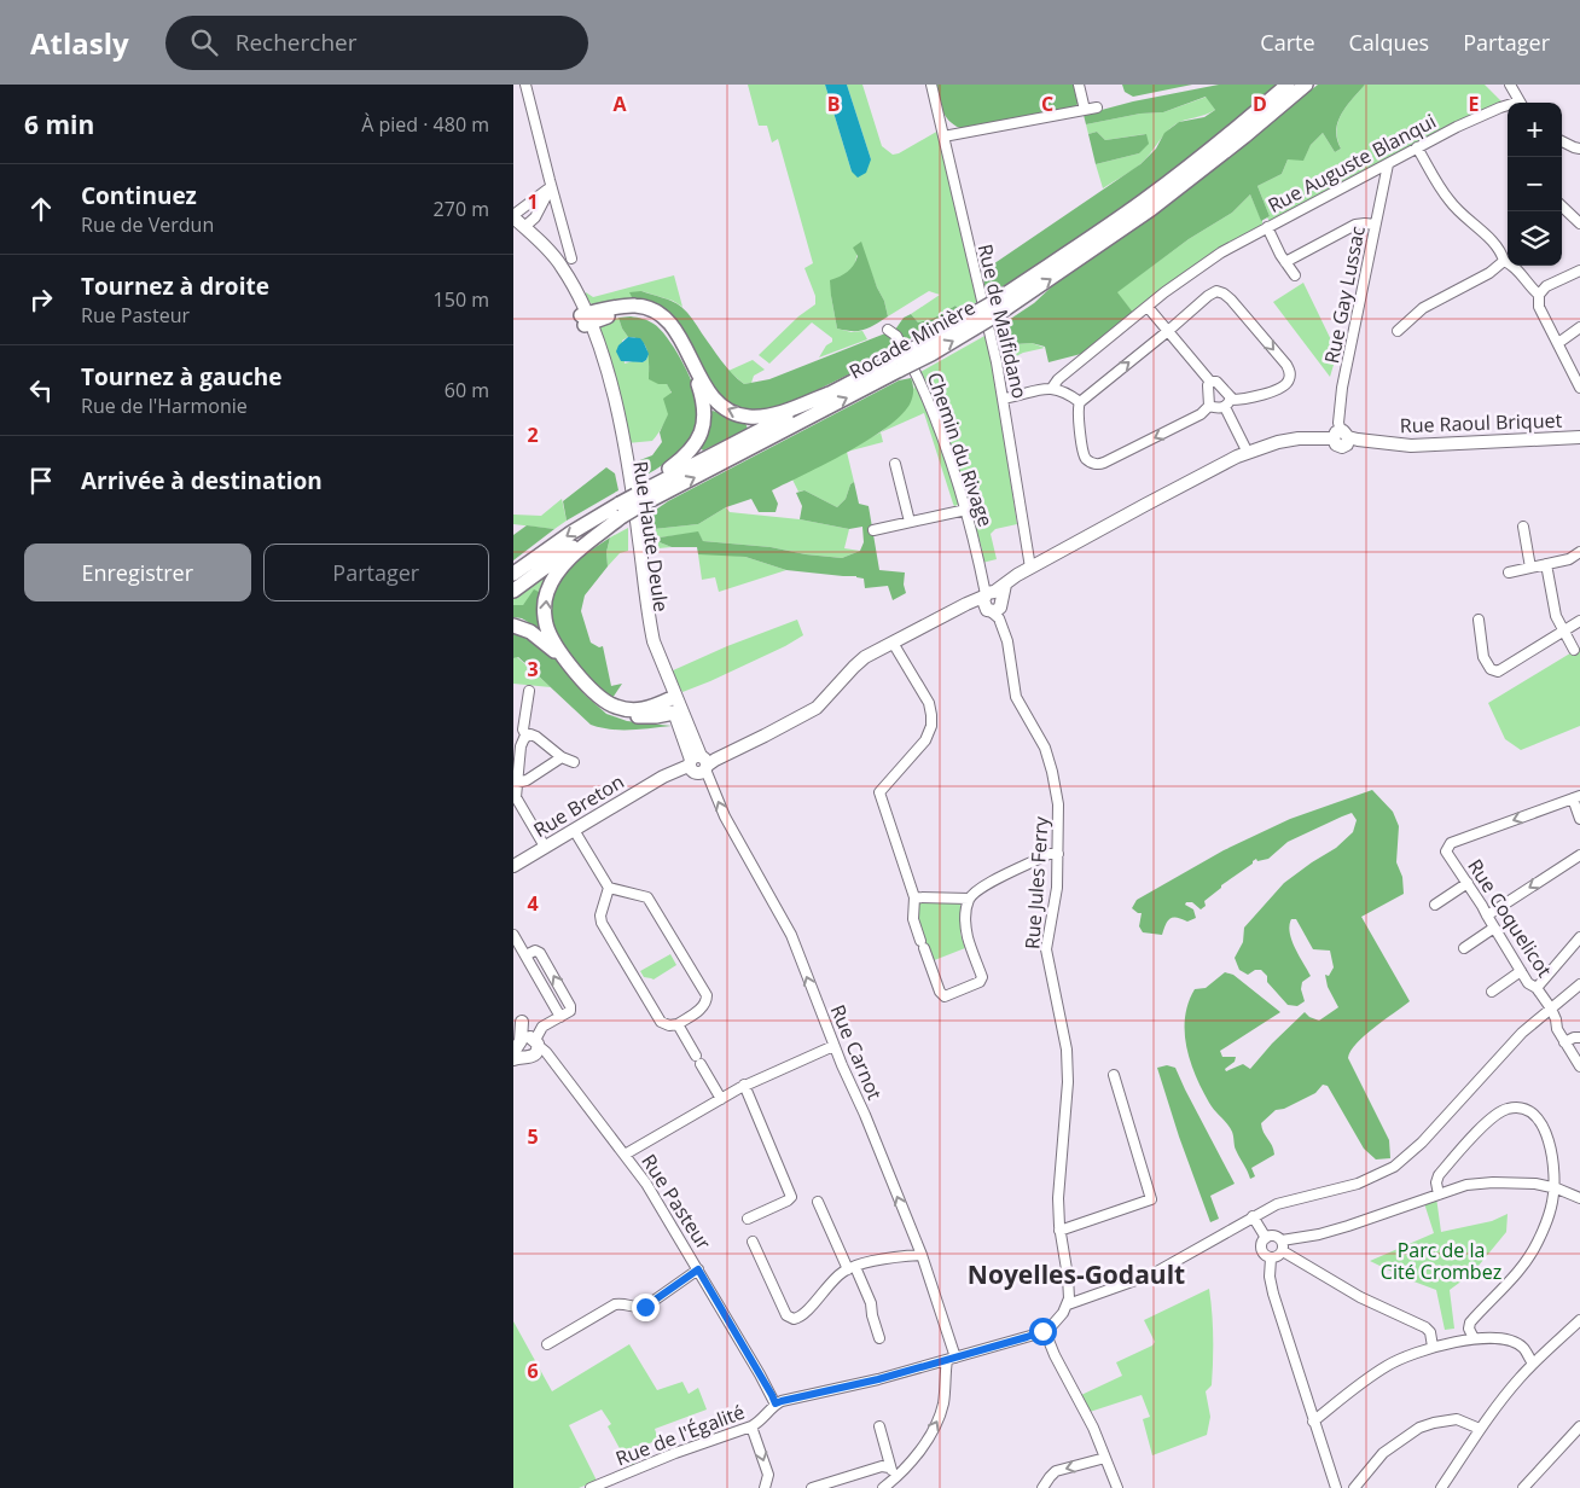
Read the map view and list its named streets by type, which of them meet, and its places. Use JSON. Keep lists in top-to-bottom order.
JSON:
{
  "streets": {
    "highway": ["Rocade Minière"],
    "main road": ["Rue Raoul Briquet", "Rue Haute Deule", "Rue Breton"],
    "street": [
      "Rue Auguste Blanqui",
      "Rue Gay Lussac",
      "Rue de Malfidano",
      "Chemin du Rivage",
      "Rue Jules Ferry",
      "Rue Coquelicot",
      "Rue Carnot",
      "Rue Pasteur",
      "Rue de l'Égalité"
    ]
  },
  "crossings": [
    ["Rue Auguste Blanqui", "Rue Gay Lussac"],
    ["Rue Gay Lussac", "Rue Raoul Briquet"],
    ["Rue de Malfidano", "Rue Raoul Briquet"],
    ["Rue Raoul Briquet", "Chemin du Rivage"],
    ["Rue Raoul Briquet", "Rue Breton"],
    ["Rue Raoul Briquet", "Rue Jules Ferry"],
    ["Chemin du Rivage", "Rue Jules Ferry"],
    ["Rue Haute Deule", "Rue Breton"],
    ["Rue Haute Deule", "Rue Carnot"],
    ["Rue Breton", "Rue Carnot"],
    ["Rue Pasteur", "Rue de l'Égalité"]
  ],
  "one_way": ["Rue Carnot"],
  "districts": ["Noyelles-Godault"],
  "parks": ["Parc de la Cité Crombez"],
  "page": {
    "header": "Atlasly",
    "search": "Rechercher",
    "nav": ["Carte", "Calques", "Partager"],
    "heading": ["6 min", "À pied · 480 m"],
    "map_buttons": ["+", "−"],
    "list": [
      ["Continuez", "Rue de Verdun", "270 m"],
      ["Tournez à droite", "Rue Pasteur", "150 m"],
      ["Tournez à gauche", "Rue de l'Harmonie", "60 m"],
      "Arrivée à destination"
    ],
    "buttons": ["Enregistrer", "Partager"]
  },
  "grid": {
    "columns": [
      "A",
      "B",
      "C",
      "D",
      "E"
    ],
    "rows": [
      "1",
      "2",
      "3",
      "4",
      "5",
      "6"
    ]
  }
}
